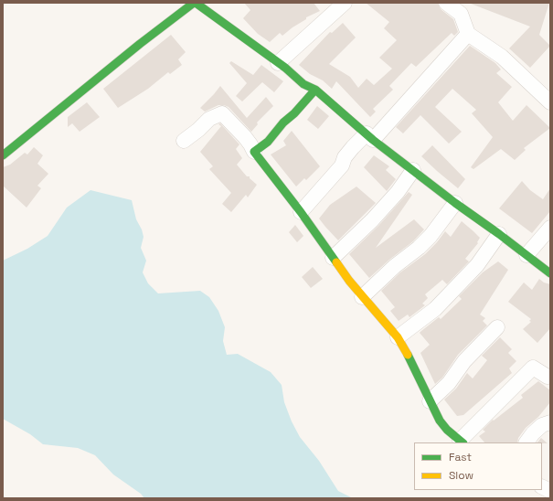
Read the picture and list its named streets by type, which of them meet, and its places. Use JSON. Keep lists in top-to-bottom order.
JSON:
{
  "legend": ["Fast", "Slow"]
}
